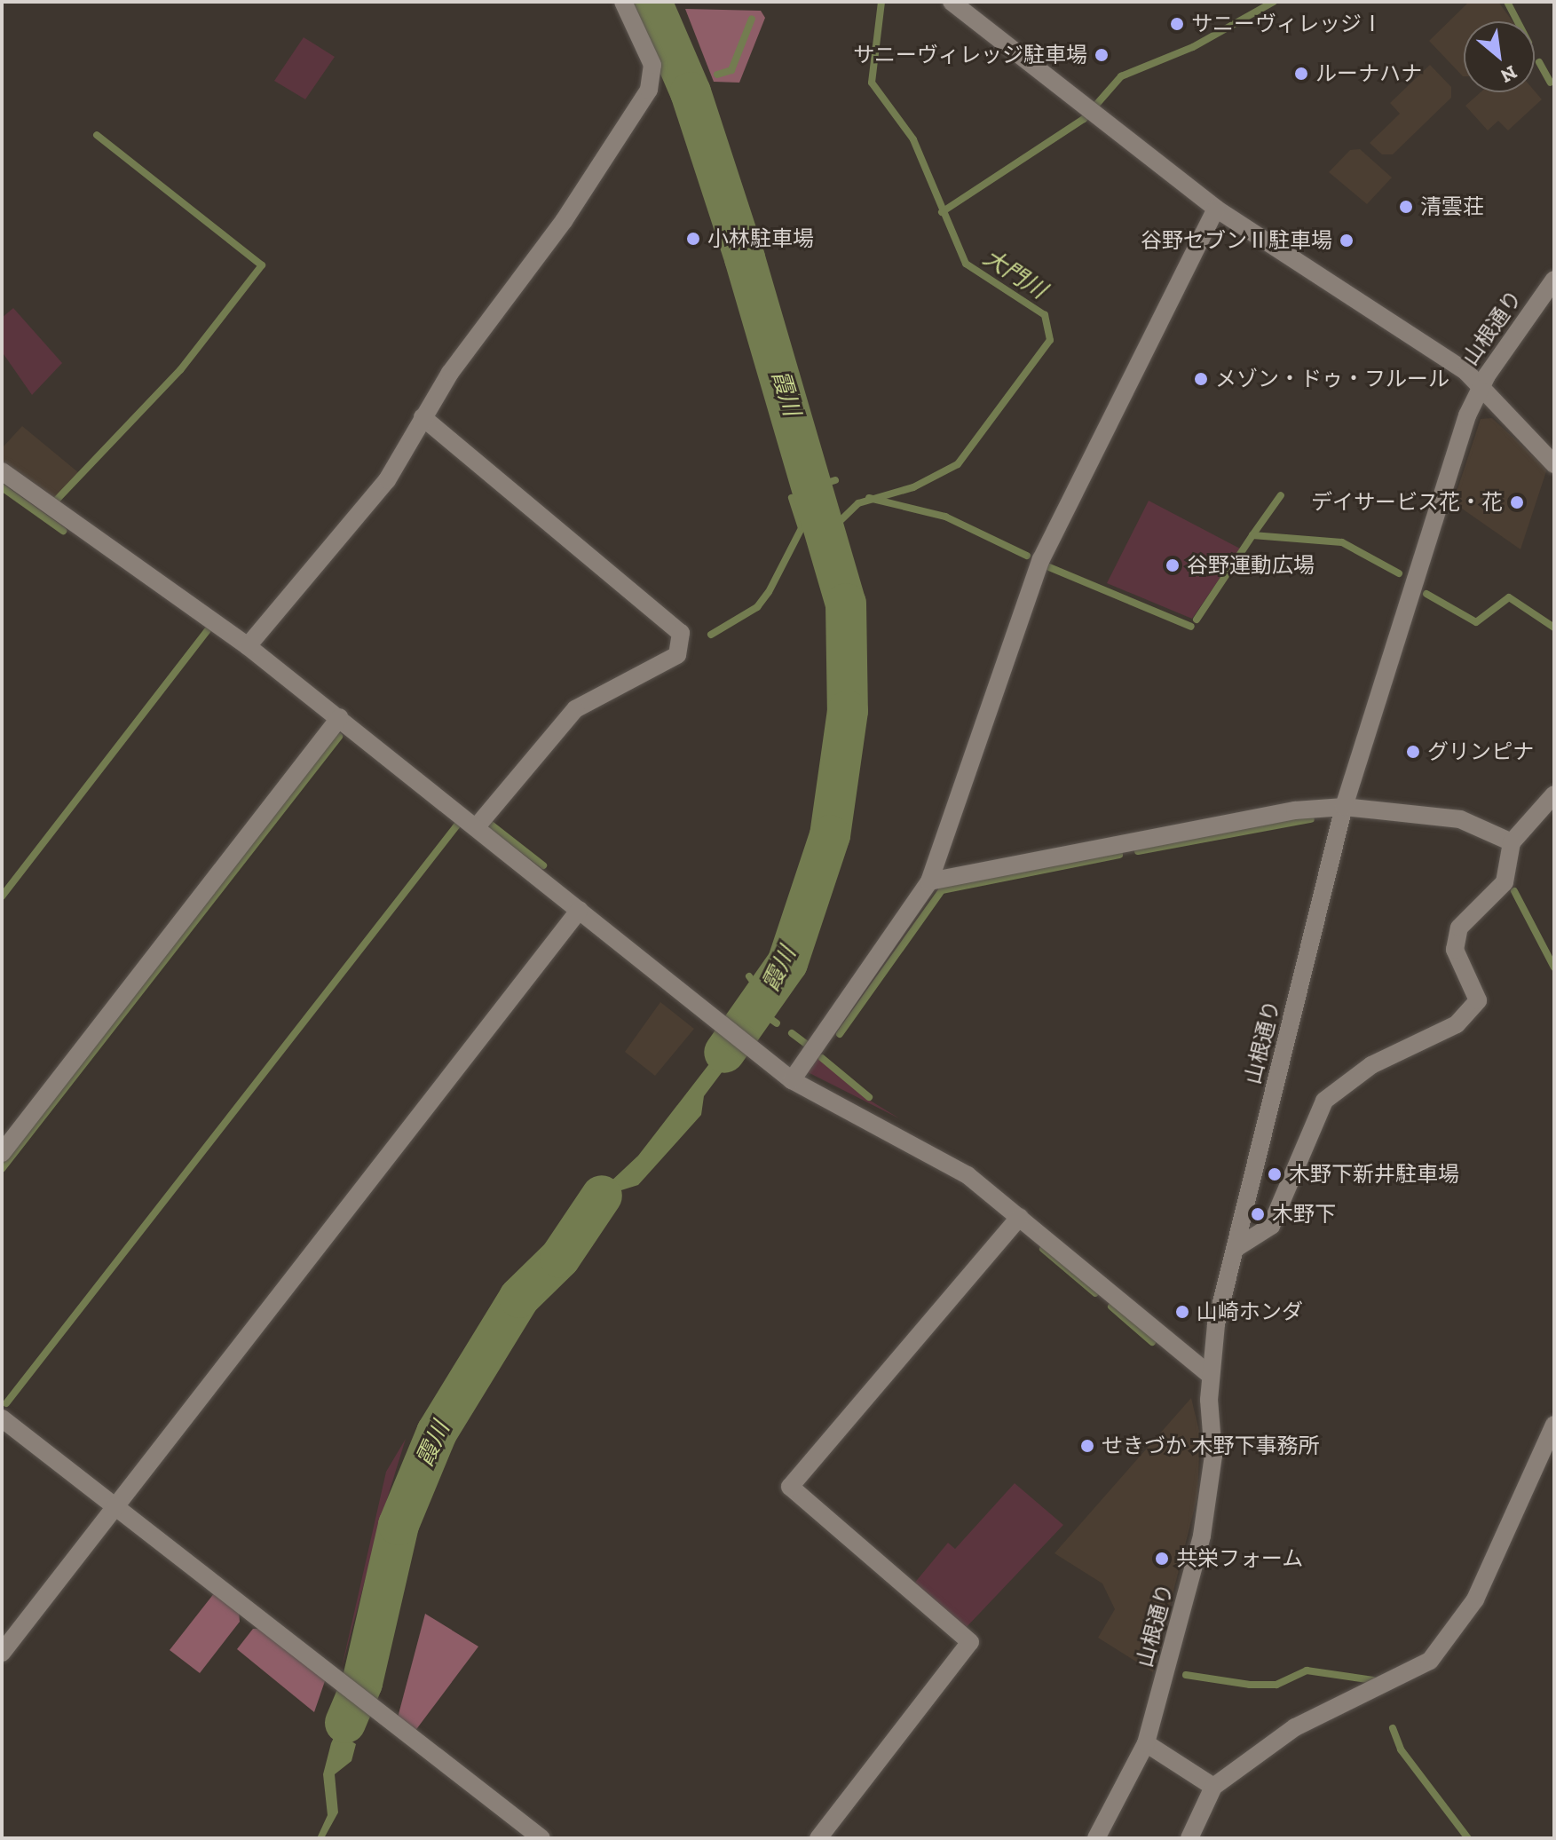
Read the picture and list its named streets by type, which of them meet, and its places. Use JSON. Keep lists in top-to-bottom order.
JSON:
{
  "streets": {
    "street": ["山根通り"]
  },
  "water": ["大門川", "霞川"],
  "places": [
    "サニーヴィレッジⅠ",
    "サニーヴィレッジ駐車場",
    "ルーナハナ",
    "清雲荘",
    "小林駐車場",
    "谷野セブンⅡ駐車場",
    "メゾン・ドゥ・フルール",
    "デイサービス花・花",
    "谷野運動広場",
    "グリンピナ",
    "木野下新井駐車場",
    "木野下",
    "山崎ホンダ",
    "せきづか 木野下事務所",
    "共栄フォーム"
  ],
  "north": "bottom right"
}
